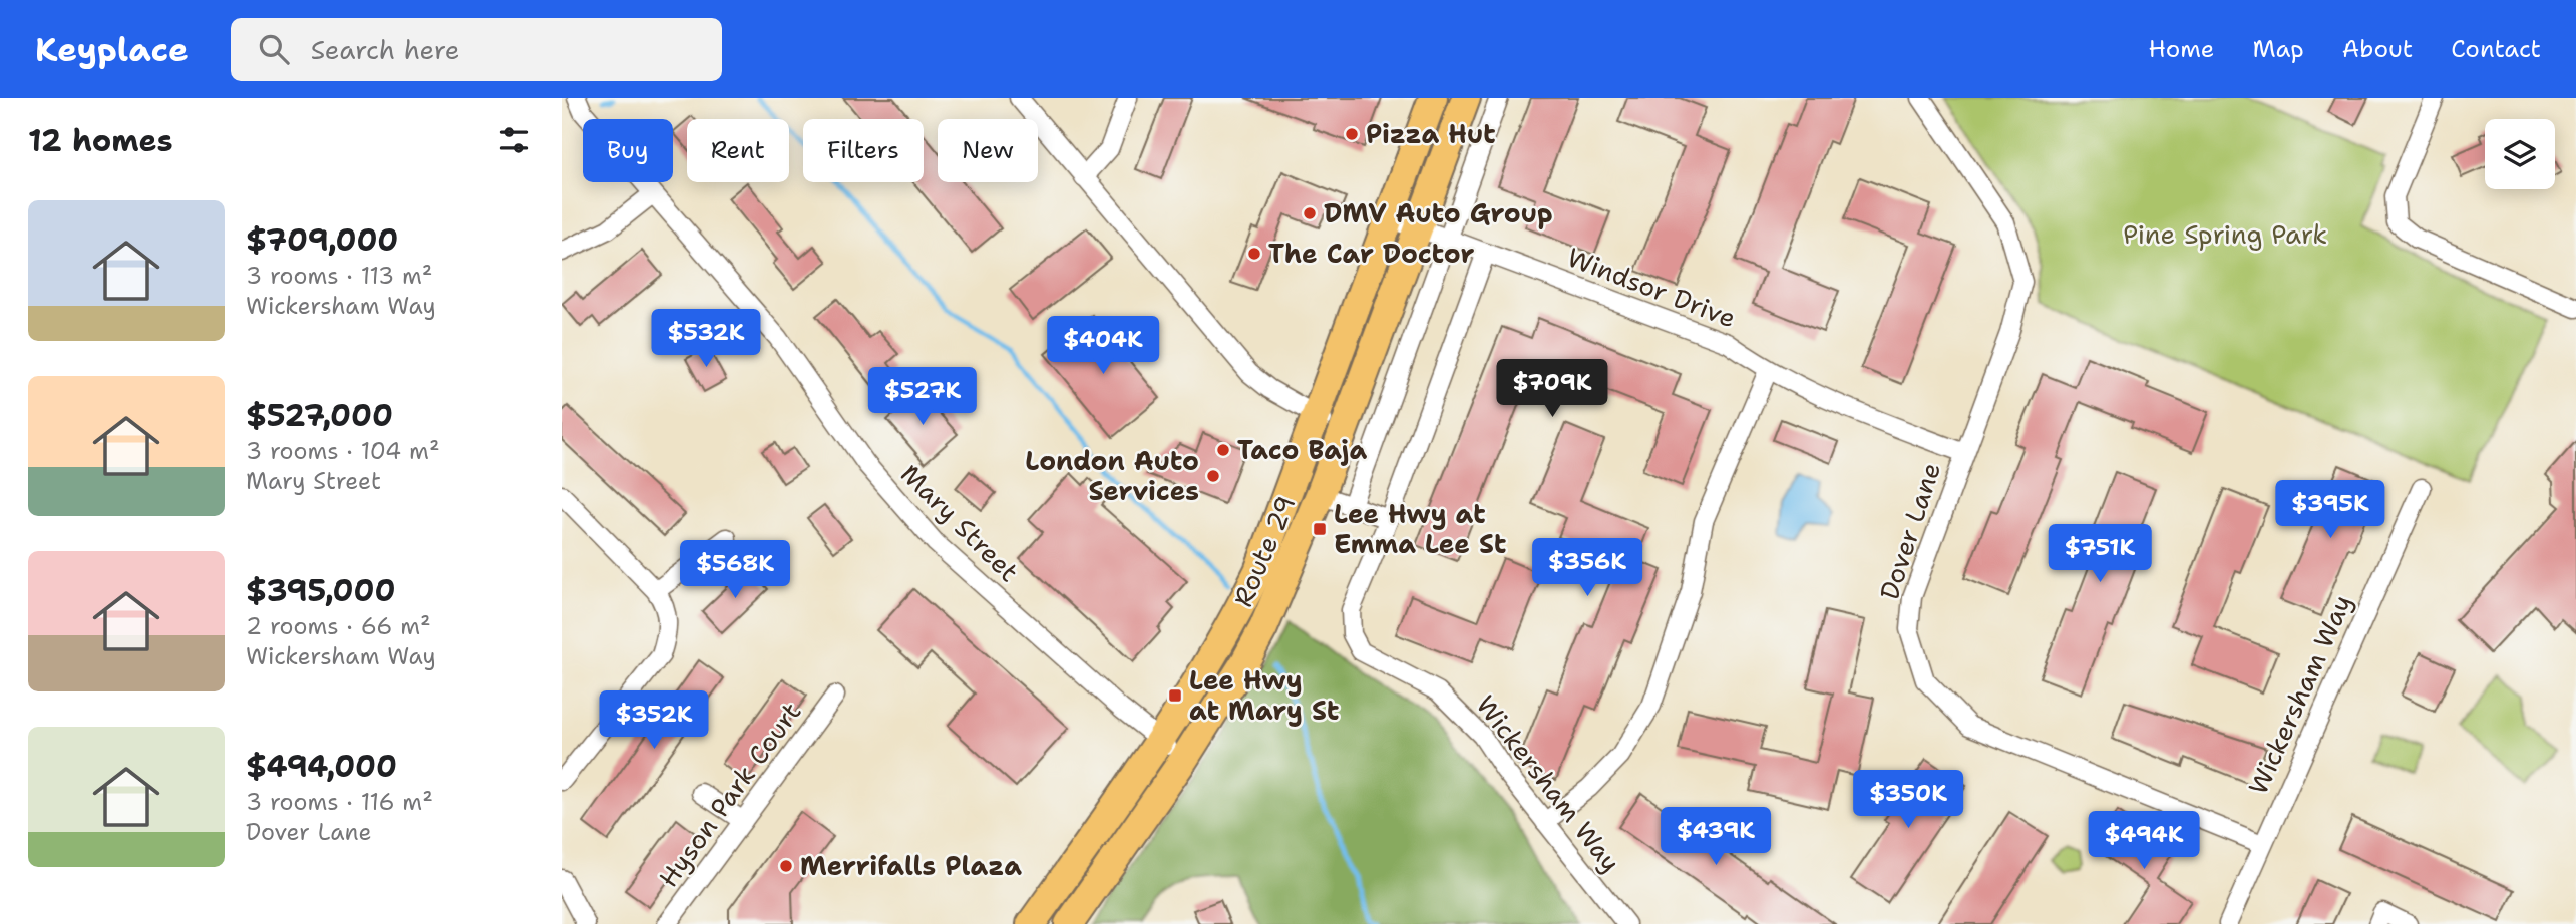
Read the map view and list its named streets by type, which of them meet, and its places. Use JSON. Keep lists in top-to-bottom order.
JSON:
{
  "streets": {
    "main road": ["Route 29"],
    "street": [
      "Windsor Drive",
      "Mary Street",
      "Dover Lane",
      "Wickersham Way",
      "Hyson Park Court"
    ]
  },
  "crossings": [
    ["Windsor Drive", "Dover Lane"],
    ["Windsor Drive", "Route 29"],
    ["Windsor Drive", "Wickersham Way"],
    ["Mary Street", "Route 29"],
    ["Dover Lane", "Wickersham Way"]
  ],
  "parks": ["Pine Spring Park"],
  "places": {
    "other": [
      "Pizza Hut",
      "DMV Auto Group",
      "The Car Doctor",
      "Taco Baja",
      "London Auto Services",
      "Merrifalls Plaza"
    ],
    "transit": ["Lee Hwy at Emma Lee St", "Lee Hwy at Mary St"]
  },
  "page": {
    "header": "Keyplace",
    "search": "Search here",
    "nav": [
      "Home",
      "Map",
      "About",
      "Contact"
    ],
    "heading": "12 homes",
    "chip": [
      "Buy",
      "Rent",
      "Filters",
      "New"
    ],
    "list": [
      {
        "name": "$709,000",
        "note": "3 rooms · 113 m² · Wickersham Way"
      },
      {
        "name": "$527,000",
        "note": "3 rooms · 104 m² · Mary Street"
      },
      {
        "name": "$395,000",
        "note": "2 rooms · 66 m² · Wickersham Way"
      },
      {
        "name": "$494,000",
        "note": "3 rooms · 116 m² · Dover Lane"
      }
    ],
    "price": [
      "$532K",
      "$404K",
      "$709K",
      "$527K",
      "$395K",
      "$751K",
      "$356K",
      "$568K",
      "$352K",
      "$350K",
      "$439K",
      "$494K"
    ]
  }
}
